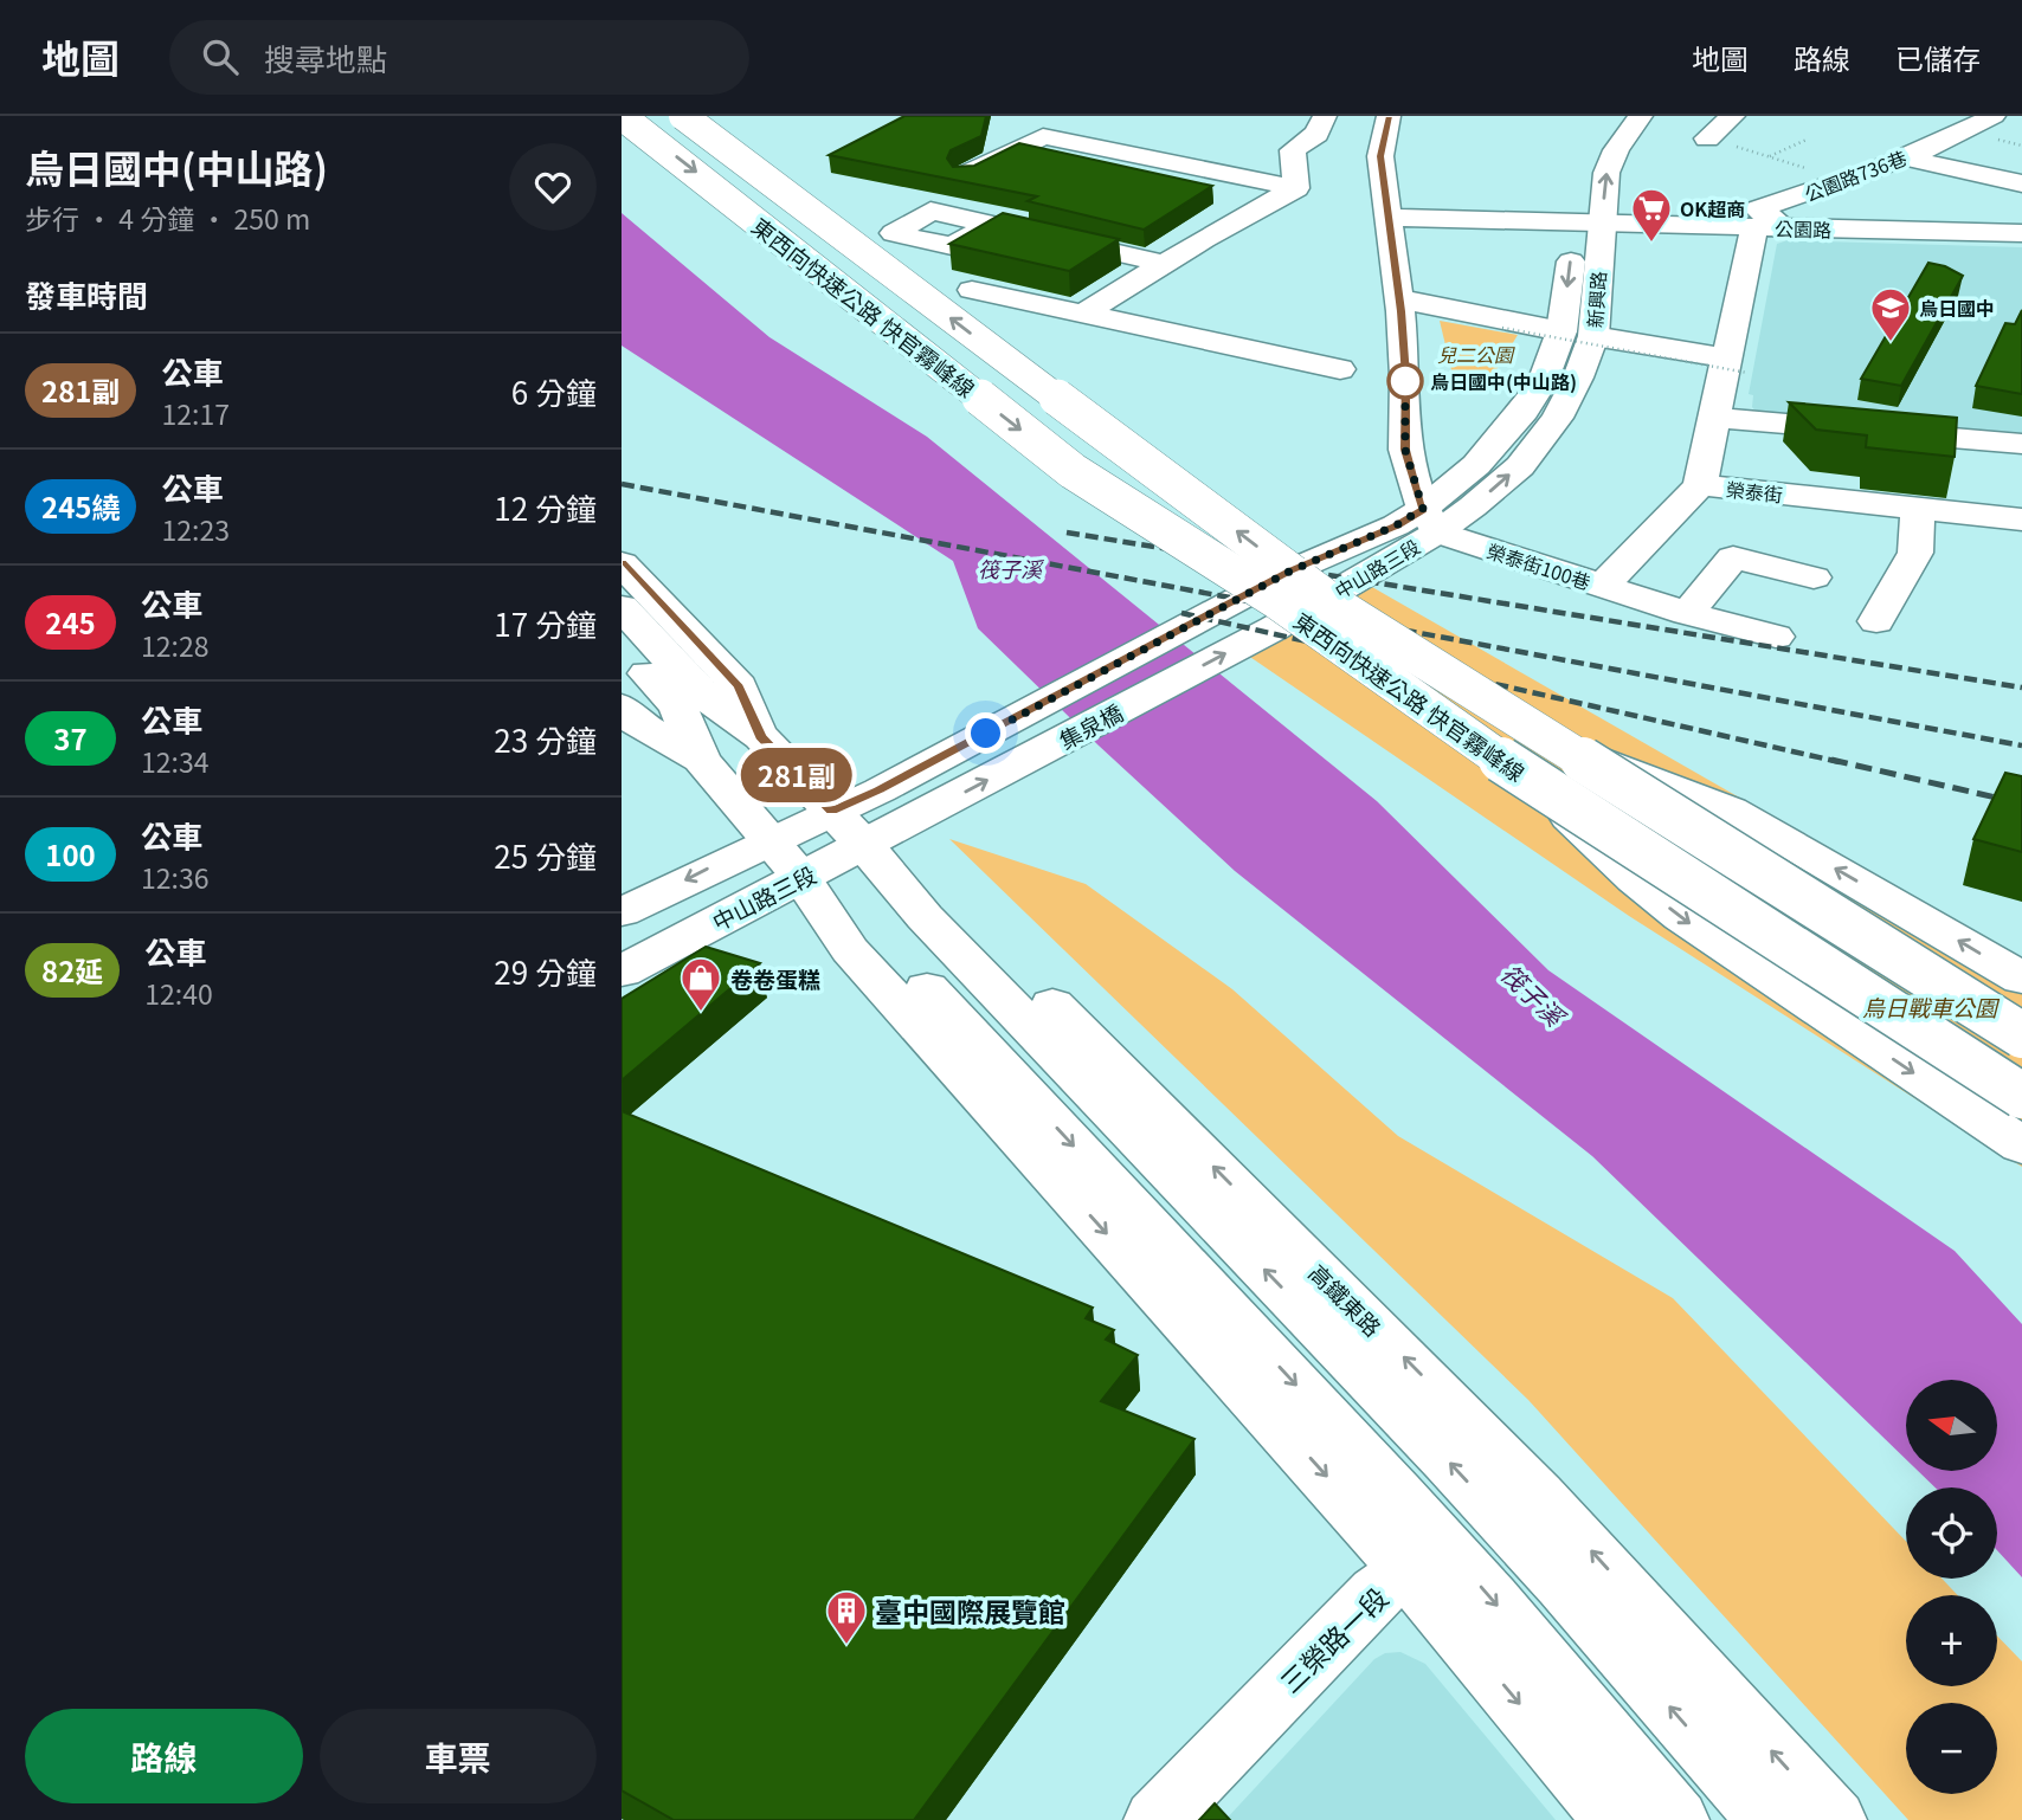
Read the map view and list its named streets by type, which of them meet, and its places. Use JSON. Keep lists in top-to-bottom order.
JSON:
{
  "streets": {
    "main road": [
      "公園路736巷",
      "公園路",
      "新興路",
      "東西向快速公路 快官霧峰線",
      "榮泰街",
      "榮泰街100巷",
      "中山路三段",
      "集泉橋",
      "高鐵東路",
      "三榮路一段"
    ]
  },
  "crossings": [
    ["公園路736巷", "公園路"],
    ["公園路736巷", "榮泰街"],
    ["公園路", "新興路"],
    ["公園路", "榮泰街"],
    ["新興路", "榮泰街100巷"],
    ["新興路", "中山路三段"],
    ["榮泰街", "榮泰街100巷"],
    ["榮泰街100巷", "中山路三段"],
    ["中山路三段", "集泉橋"],
    ["中山路三段", "高鐵東路"],
    ["集泉橋", "高鐵東路"],
    ["高鐵東路", "三榮路一段"]
  ],
  "water": ["筏子溪"],
  "parks": ["兒二公園", "烏日戰車公園"],
  "places": {
    "supermarket": ["OK超商"],
    "school or university": ["烏日國中"],
    "other": ["烏日國中(中山路)"],
    "shop": ["卷卷蛋糕"],
    "building": ["臺中國際展覽館"]
  },
  "lines": ["bus line 281副"],
  "north": "left",
  "page": {
    "header": "地圖",
    "search": "搜尋地點",
    "nav": ["地圖", "路線", "已儲存"],
    "heading": [
      ["烏日國中(中山路)", "步行 · 4 分鐘 · 250 m"],
      "發車時間"
    ],
    "on_map": "281副",
    "list": [
      {
        "mark": "281副",
        "name": "公車",
        "note": "12:17",
        "value": "6 分鐘"
      },
      {
        "mark": "245繞",
        "name": "公車",
        "note": "12:23",
        "value": "12 分鐘"
      },
      {
        "mark": "245",
        "name": "公車",
        "note": "12:28",
        "value": "17 分鐘"
      },
      {
        "mark": "37",
        "name": "公車",
        "note": "12:34",
        "value": "23 分鐘"
      },
      {
        "mark": "100",
        "name": "公車",
        "note": "12:36",
        "value": "25 分鐘"
      },
      {
        "mark": "82延",
        "name": "公車",
        "note": "12:40",
        "value": "29 分鐘"
      }
    ],
    "map_buttons": ["+", "−"],
    "buttons": ["路線", "車票"]
  }
}
